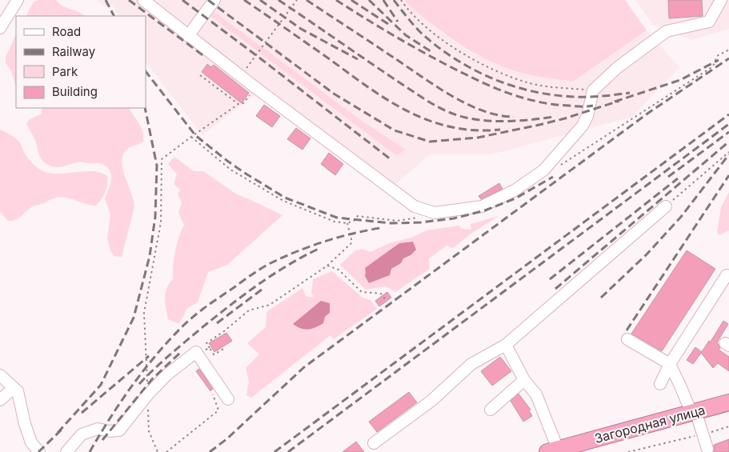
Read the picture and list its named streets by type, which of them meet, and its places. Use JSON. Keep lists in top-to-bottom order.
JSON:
{
  "streets": {
    "highway": ["Загородная улица"]
  },
  "legend": [
    "Road",
    "Railway",
    "Park",
    "Building"
  ]
}
